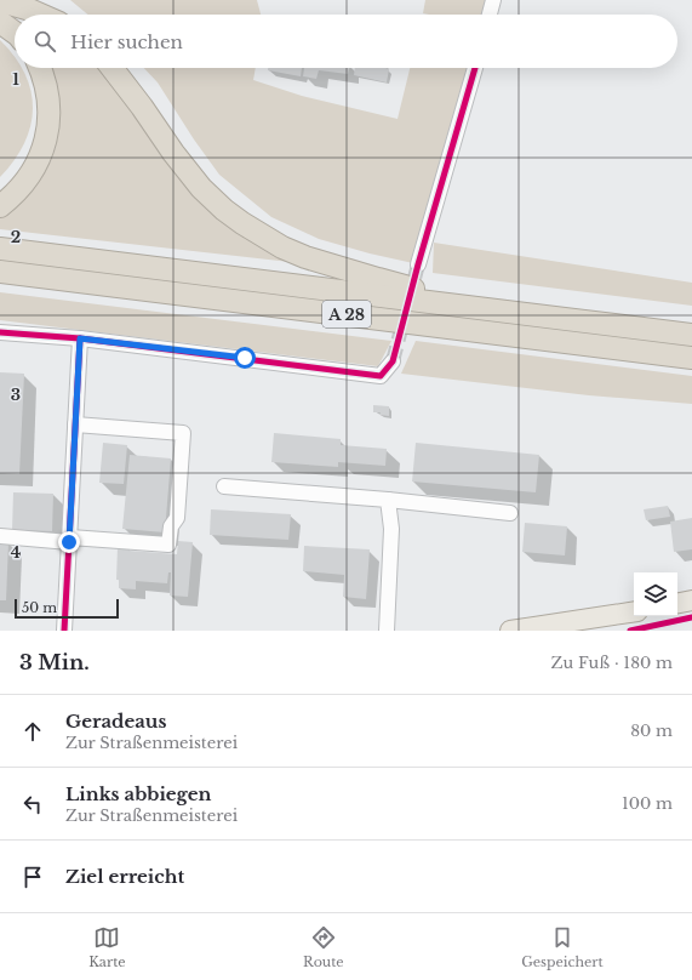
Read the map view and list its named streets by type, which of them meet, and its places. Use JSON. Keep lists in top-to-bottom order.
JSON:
{
  "streets": {
    "highway": ["A 28"]
  },
  "scale_bar": "50 m",
  "page": {
    "search": "Hier suchen",
    "scale": "50 m",
    "heading": ["3 Min.", "Zu Fuß · 180 m"],
    "list": [
      ["Geradeaus", "Zur Straßenmeisterei", "80 m"],
      ["Links abbiegen", "Zur Straßenmeisterei", "100 m"],
      "Ziel erreicht"
    ],
    "nav": ["Karte", "Route", "Gespeichert"]
  },
  "grid": {
    "rows": [
      "1",
      "2",
      "3",
      "4"
    ]
  }
}
